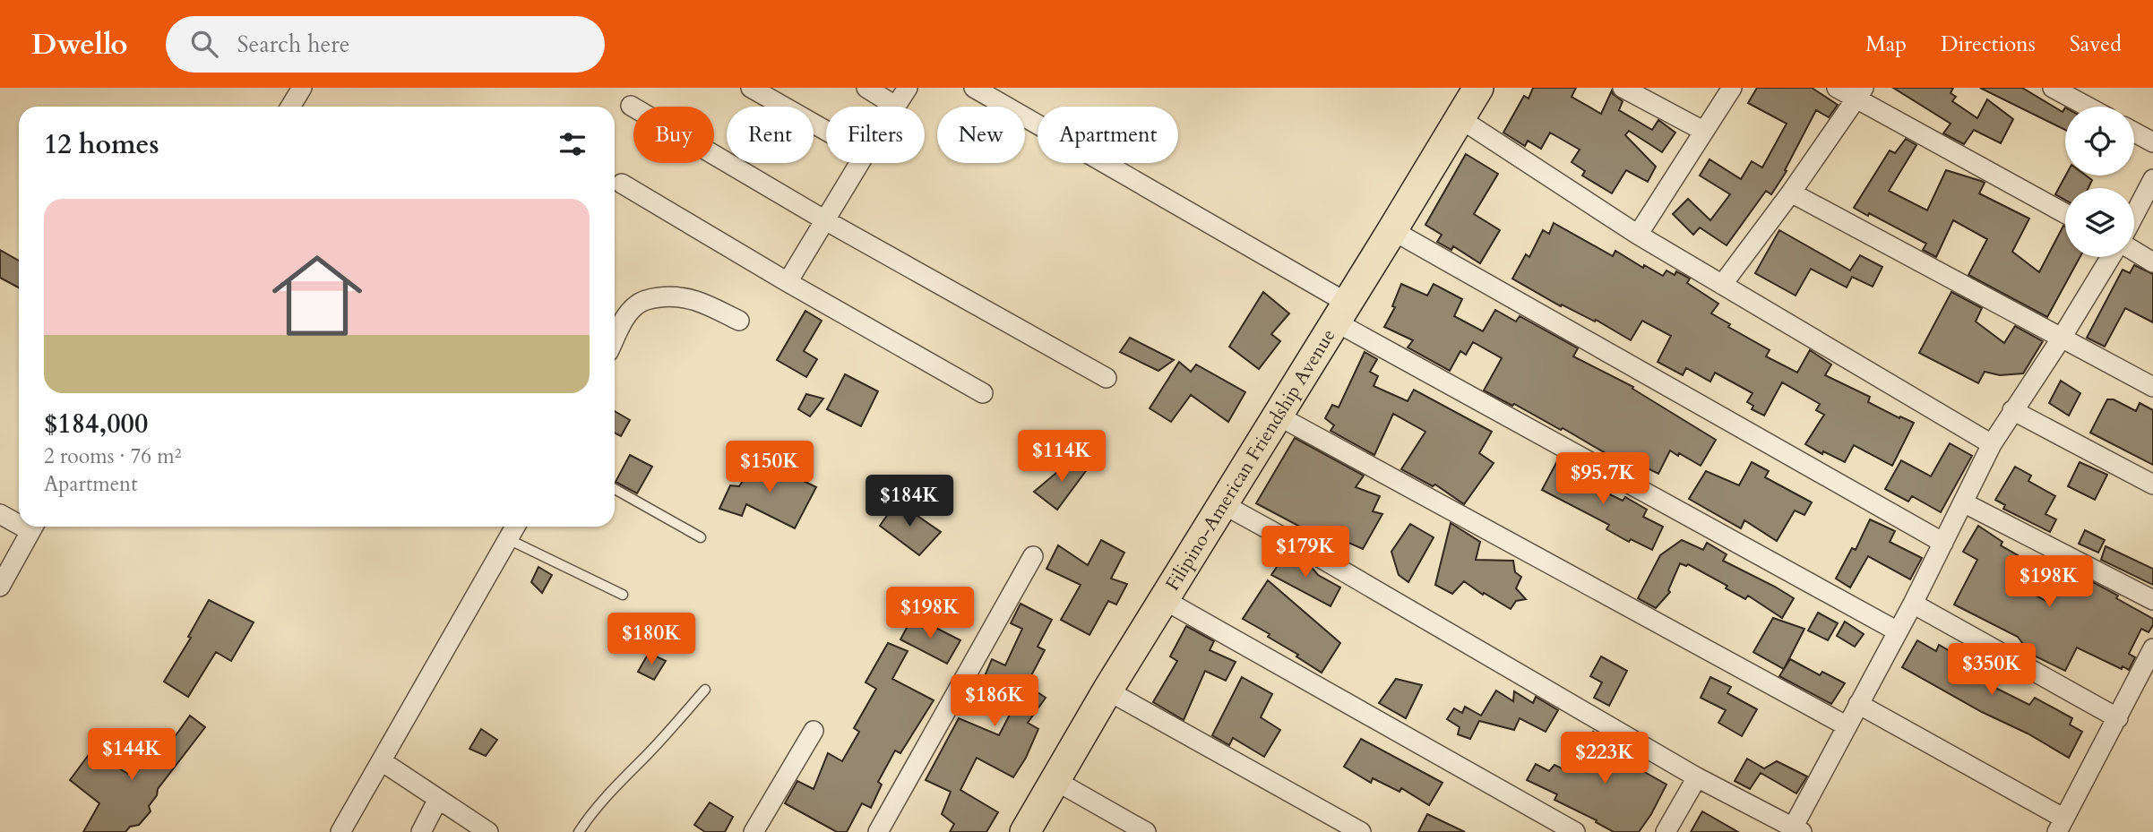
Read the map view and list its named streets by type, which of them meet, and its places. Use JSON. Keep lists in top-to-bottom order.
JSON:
{
  "streets": {
    "main road": ["Filipino-American Friendship Avenue"]
  },
  "page": {
    "header": "Dwello",
    "search": "Search here",
    "nav": ["Map", "Directions", "Saved"],
    "chip": [
      "Buy",
      "Rent",
      "Filters",
      "New",
      "Apartment"
    ],
    "heading": "12 homes",
    "list": [
      {
        "name": "$184,000",
        "note": "2 rooms · 76 m² · Apartment"
      }
    ],
    "price": [
      "$114K",
      "$150K",
      "$95.7K",
      "$184K",
      "$179K",
      "$198K",
      "$198K",
      "$180K",
      "$350K",
      "$186K",
      "$144K",
      "$223K"
    ]
  }
}
